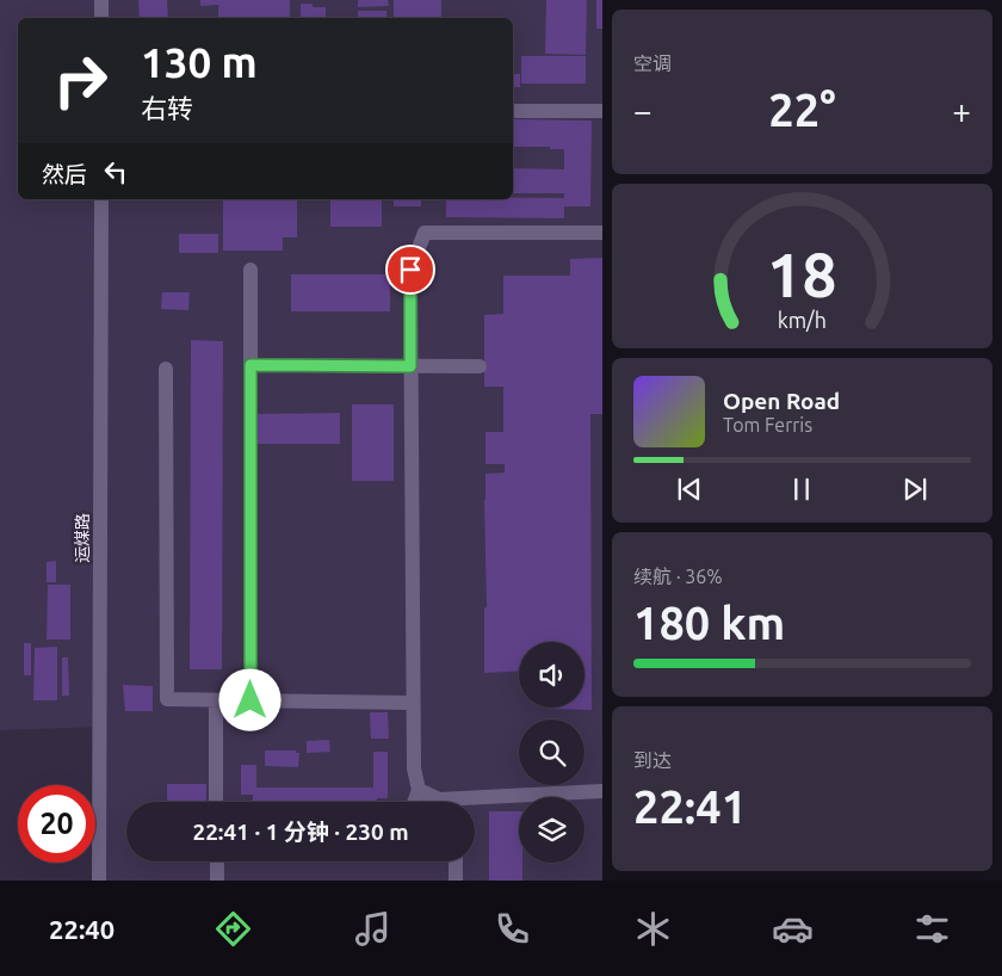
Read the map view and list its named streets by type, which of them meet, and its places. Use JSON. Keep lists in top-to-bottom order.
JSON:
{
  "streets": {
    "street": ["运煤路"]
  },
  "page": {
    "tile": [
      "空调",
      ["续航 · 36%", "180 km"],
      ["到达", "22:41"]
    ],
    "turn": ["130 m", "右转"],
    "heat": ["−", "22°", "+"],
    "then": "然后",
    "song": ["Open Road", "Tom Ferris"],
    "limit": "20",
    "trip": "22:41 · 1 分钟 · 230 m",
    "tabs": "22:40",
    "gauge": ["18", "km/h"]
  }
}
